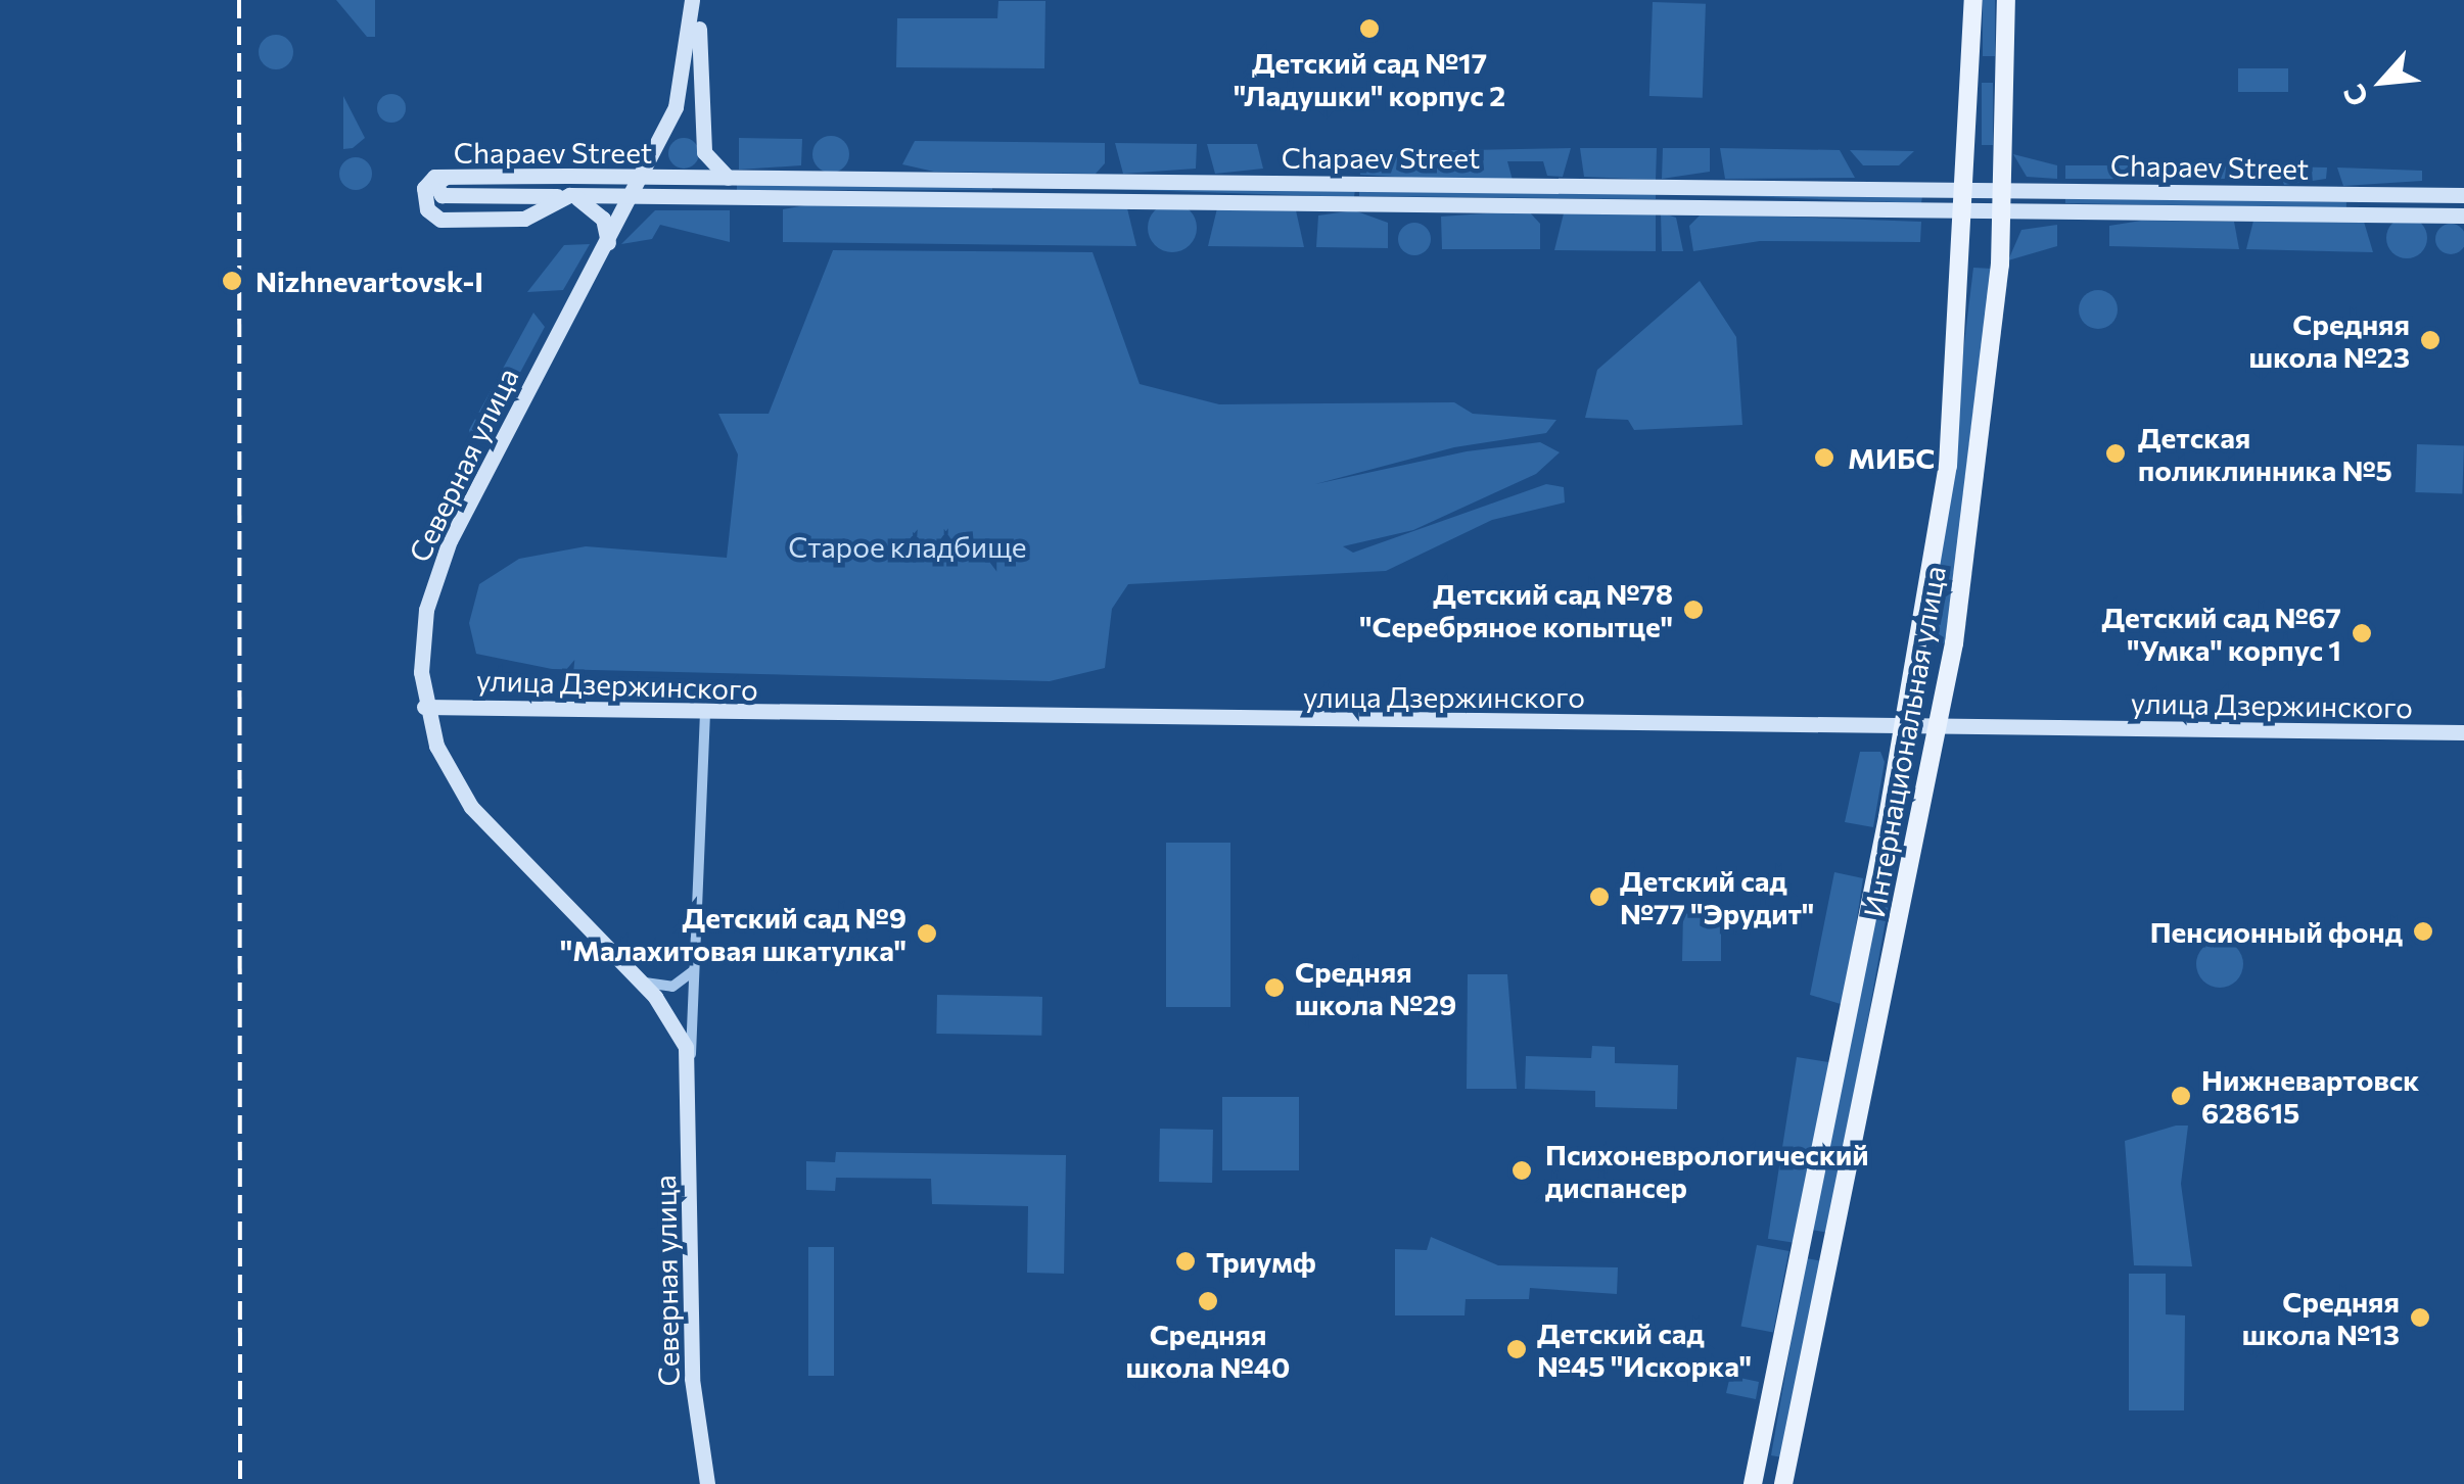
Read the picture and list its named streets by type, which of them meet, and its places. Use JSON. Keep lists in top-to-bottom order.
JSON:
{
  "streets": {
    "main road": [
      "Chapaev Street",
      "Северная улица",
      "улица Дзержинского",
      "Интернациональная улица"
    ]
  },
  "crossings": [
    ["Chapaev Street", "Северная улица"],
    ["Chapaev Street", "Интернациональная улица"],
    ["Северная улица", "улица Дзержинского"],
    ["улица Дзержинского", "Интернациональная улица"]
  ],
  "parks": ["Старое кладбище"],
  "places": [
    "Детский сад №17 \"Ладушки\" корпус 2",
    "Nizhnevartovsk-I",
    "Средняя школа №23",
    "Детская поликлинника №5",
    "МИБС",
    "Детский сад №78 \"Серебряное копытце\"",
    "Детский сад №67 \"Умка\" корпус 1",
    "Детский сад №77 \"Эрудит\"",
    "Пенсионный фонд",
    "Детский сад №9 \"Малахитовая шкатулка\"",
    "Средняя школа №29",
    "Нижневартовск 628615",
    "Психоневрологический диспансер",
    "Триумф",
    "Средняя школа №40",
    "Средняя школа №13",
    "Детский сад №45 \"Искорка\""
  ],
  "north": "bottom left"
}
